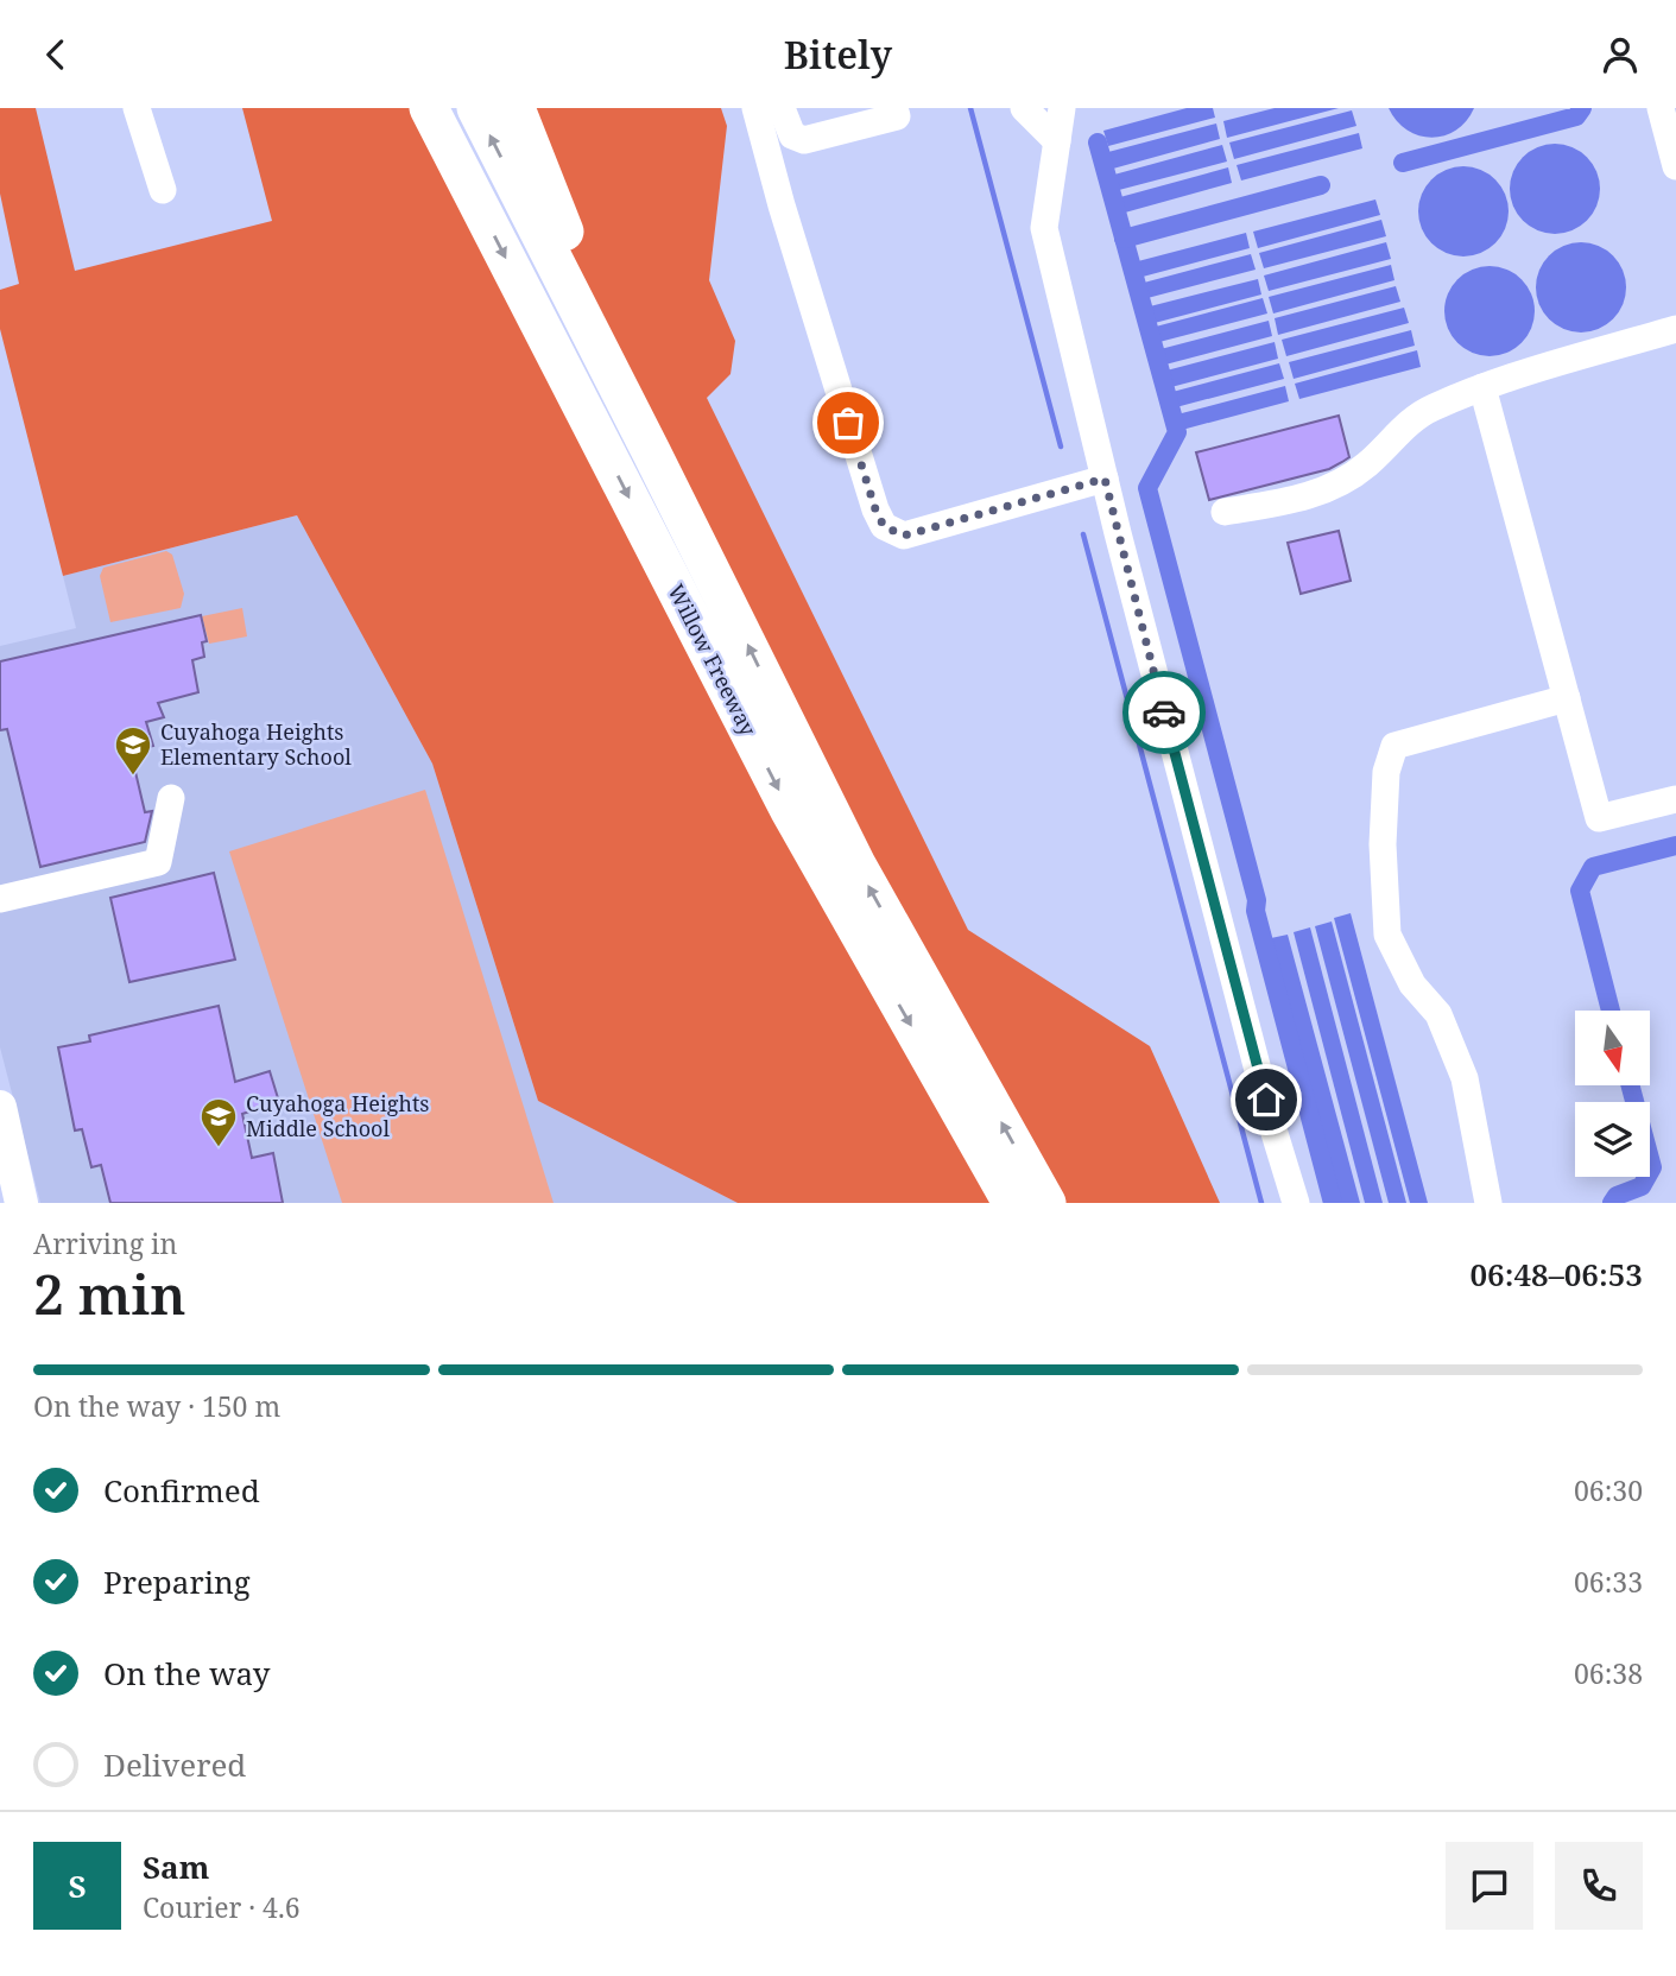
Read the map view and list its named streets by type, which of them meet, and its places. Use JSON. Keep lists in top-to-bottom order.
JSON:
{
  "streets": {
    "highway": ["Willow Freeway"]
  },
  "places": {
    "school or university": ["Cuyahoga Heights Elementary School", "Cuyahoga Heights Middle School"]
  },
  "north": "bottom",
  "page": {
    "header": "Bitely",
    "heading": ["2 min", "Arriving in", "06:48–06:53"],
    "panel": ["Sam", "Courier · 4.6"],
    "bar": "On the way · 150 m",
    "list": [
      ["Confirmed", "06:30"],
      ["Preparing", "06:33"],
      ["On the way", "06:38"],
      "Delivered"
    ],
    "round": "S"
  }
}
